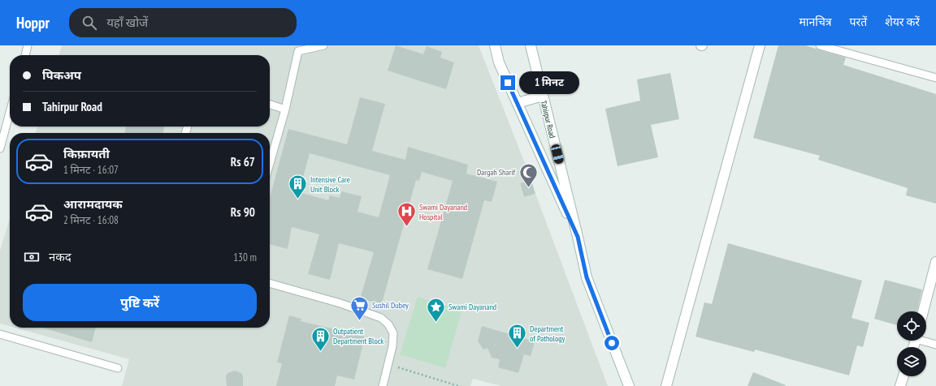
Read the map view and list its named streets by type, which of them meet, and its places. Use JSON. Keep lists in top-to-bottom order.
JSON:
{
  "streets": {
    "main road": ["Tahirpur Road"]
  },
  "places": {
    "mosque": ["Dargah Sharif"],
    "building": ["Intensive Care Unit Block", "Department of Pathology", "Outpatient Department Block"],
    "hospital": ["Swami Dayanand Hospital"],
    "supermarket": ["Sushil Dubey"],
    "place": ["Swami Dayanand"]
  },
  "page": {
    "header": "Hoppr",
    "search": "यहाँ खोजें",
    "nav": ["मानचित्र", "परतें", "शेयर करें"],
    "banner": ["पिकअप", "Tahirpur Road"],
    "bubble": "1 मिनट",
    "list": [
      {
        "name": "किफ़ायती",
        "note": "1 मिनट · 16:07",
        "value": "Rs 67"
      },
      {
        "name": "आरामदायक",
        "note": "2 मिनट · 16:08",
        "value": "Rs 90"
      }
    ],
    "pay": ["नकद", "130 m"],
    "buttons": "पुष्टि करें"
  }
}
